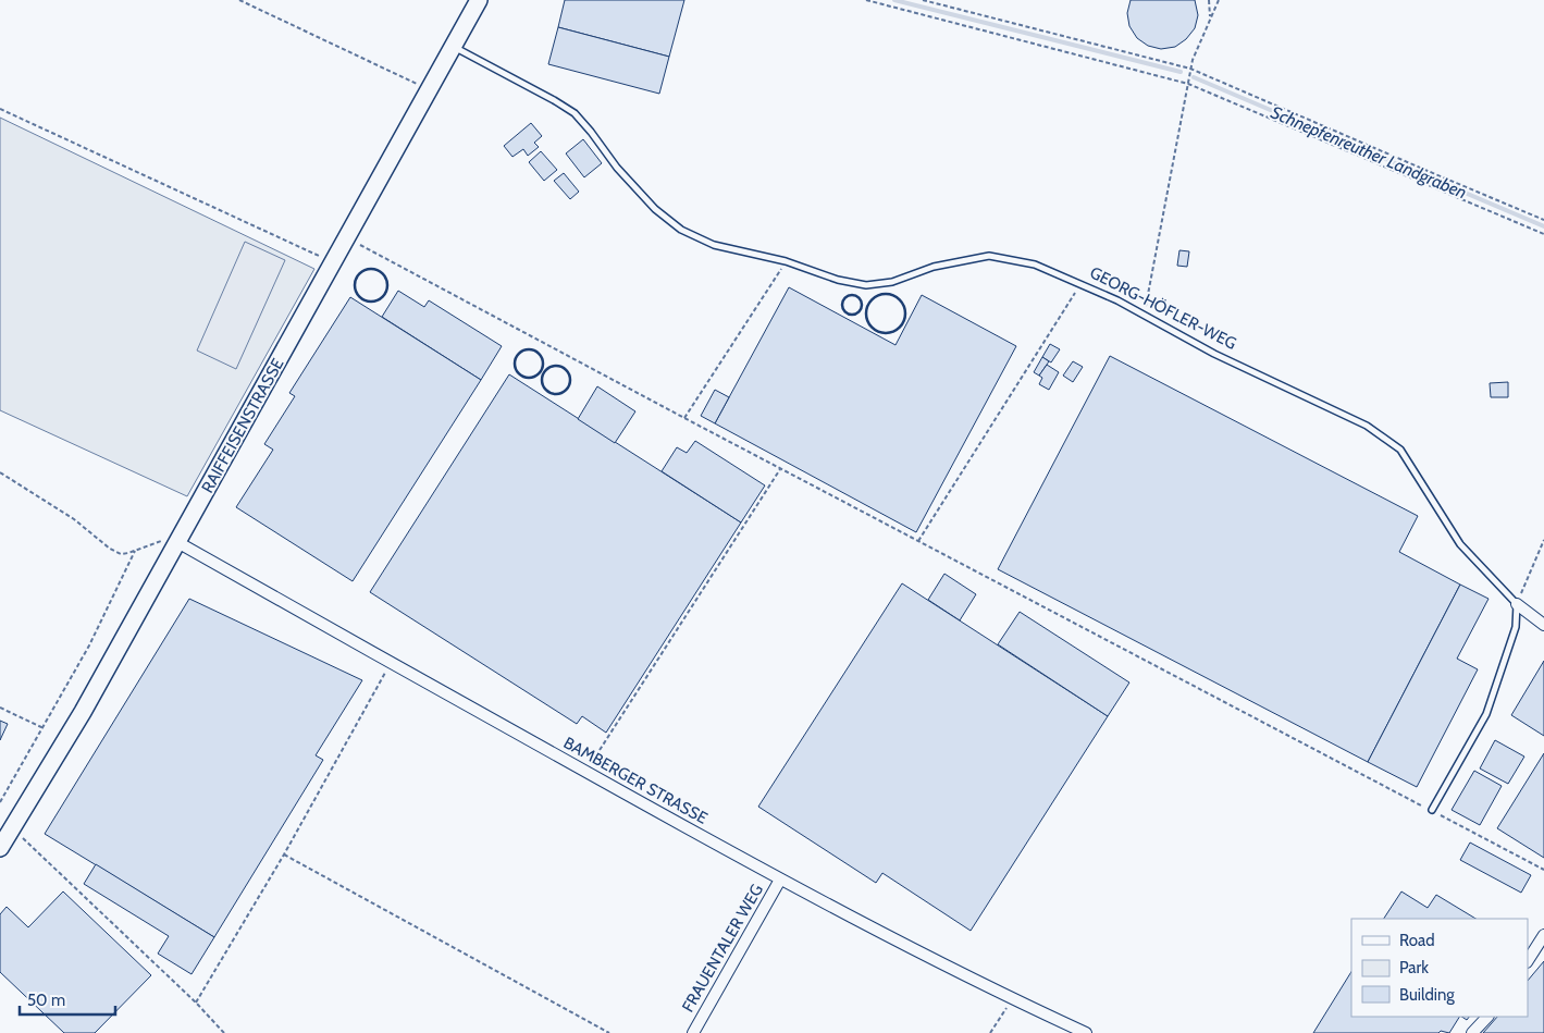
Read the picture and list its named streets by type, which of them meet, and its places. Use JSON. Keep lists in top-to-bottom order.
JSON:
{
  "streets": {
    "street": [
      "GEORG-HÖFLER-WEG",
      "RAIFFEISENSTRASSE",
      "BAMBERGER STRASSE",
      "FRAUENTALER WEG"
    ]
  },
  "crossings": [
    ["GEORG-HÖFLER-WEG", "RAIFFEISENSTRASSE"],
    ["RAIFFEISENSTRASSE", "BAMBERGER STRASSE"],
    ["BAMBERGER STRASSE", "FRAUENTALER WEG"]
  ],
  "water": ["Schnepfenreuther Landgraben"],
  "legend": ["Road", "Park", "Building"],
  "scale_bar": "50 m"
}
